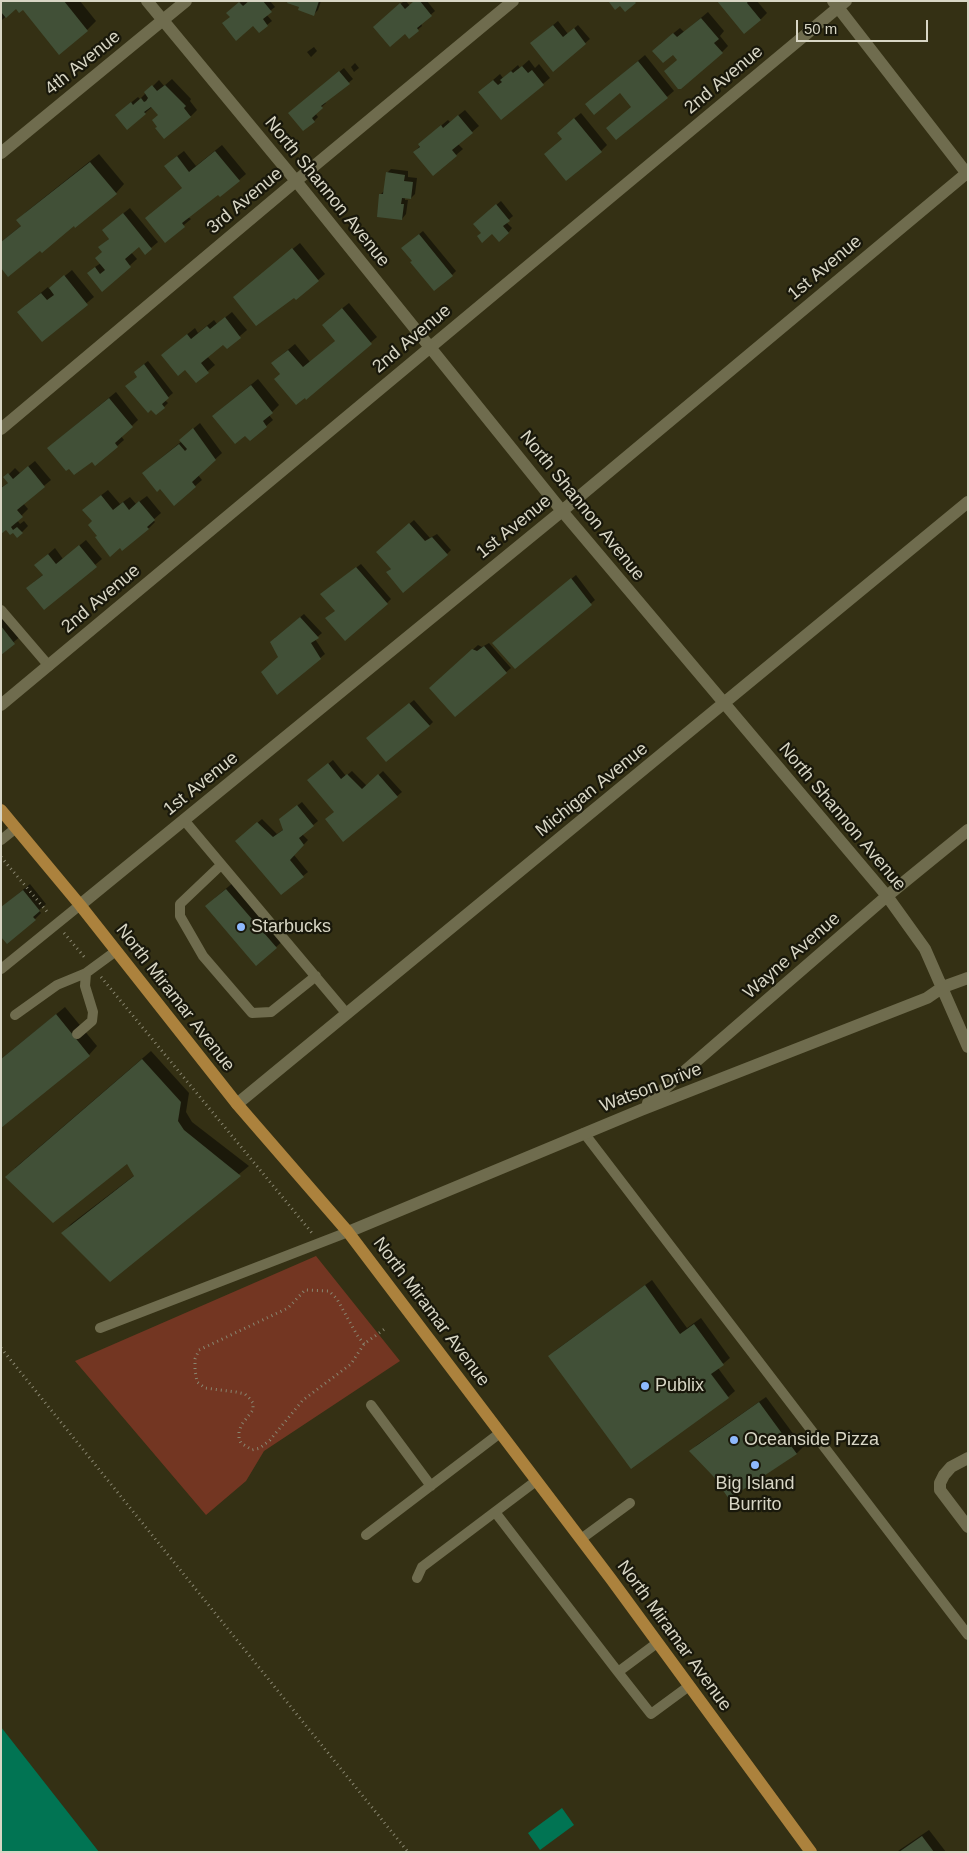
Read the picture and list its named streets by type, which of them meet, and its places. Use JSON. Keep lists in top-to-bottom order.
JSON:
{
  "streets": {
    "main road": ["North Miramar Avenue"],
    "street": [
      "4th Avenue",
      "2nd Avenue",
      "North Shannon Avenue",
      "3rd Avenue",
      "1st Avenue",
      "Michigan Avenue",
      "Wayne Avenue",
      "Watson Drive"
    ]
  },
  "crossings": [
    ["4th Avenue", "North Shannon Avenue"],
    ["2nd Avenue", "North Shannon Avenue"],
    ["North Shannon Avenue", "3rd Avenue"],
    ["North Shannon Avenue", "1st Avenue"],
    ["North Shannon Avenue", "Michigan Avenue"],
    ["North Shannon Avenue", "Wayne Avenue"],
    ["North Shannon Avenue", "Watson Drive"],
    ["1st Avenue", "North Miramar Avenue"],
    ["Michigan Avenue", "North Miramar Avenue"],
    ["Wayne Avenue", "Watson Drive"],
    ["North Miramar Avenue", "Watson Drive"]
  ],
  "places": [
    "Starbucks",
    "Publix",
    "Oceanside Pizza",
    "Big Island Burrito"
  ],
  "scale_bar": "50 m"
}
